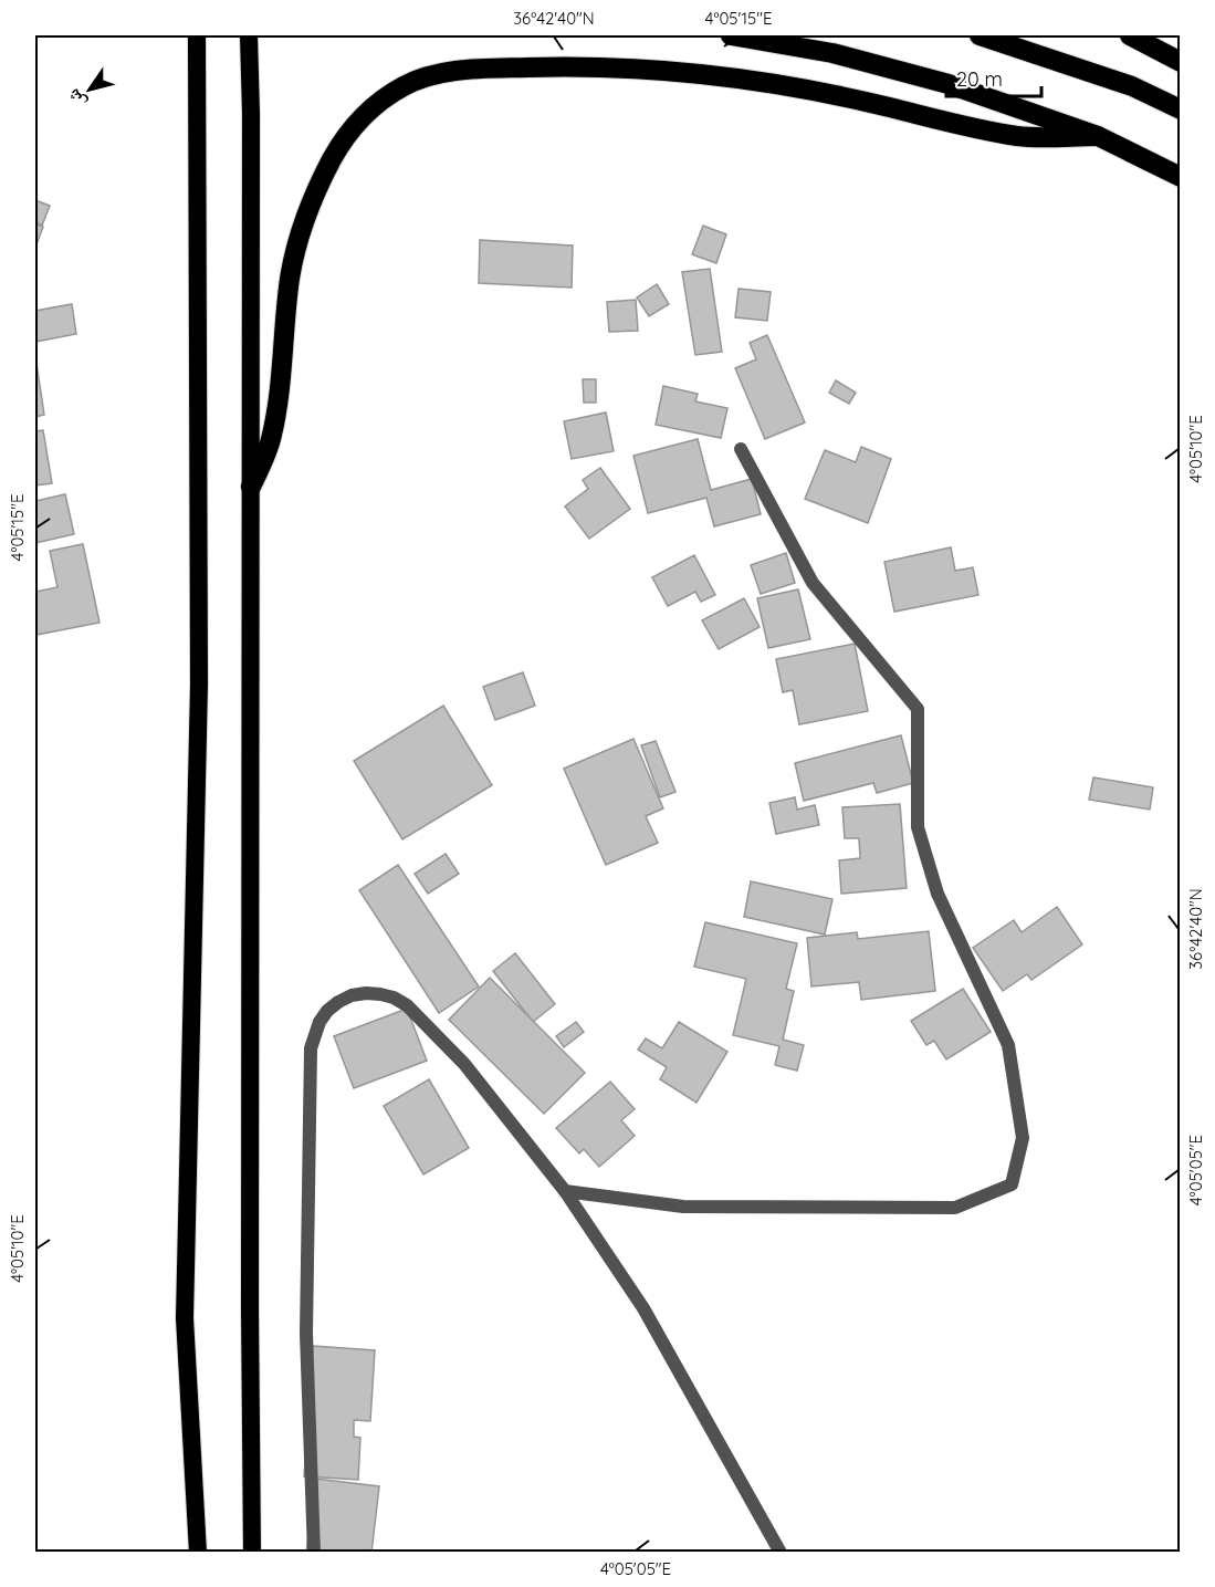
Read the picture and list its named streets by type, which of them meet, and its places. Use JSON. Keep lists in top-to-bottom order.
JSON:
{
  "scale_bar": "20 m",
  "north": "bottom left",
  "coordinates": [
    "36°42'40\"N",
    "4°05'15\"E",
    "4°05'10\"E",
    "4°05'05\"E"
  ]
}
